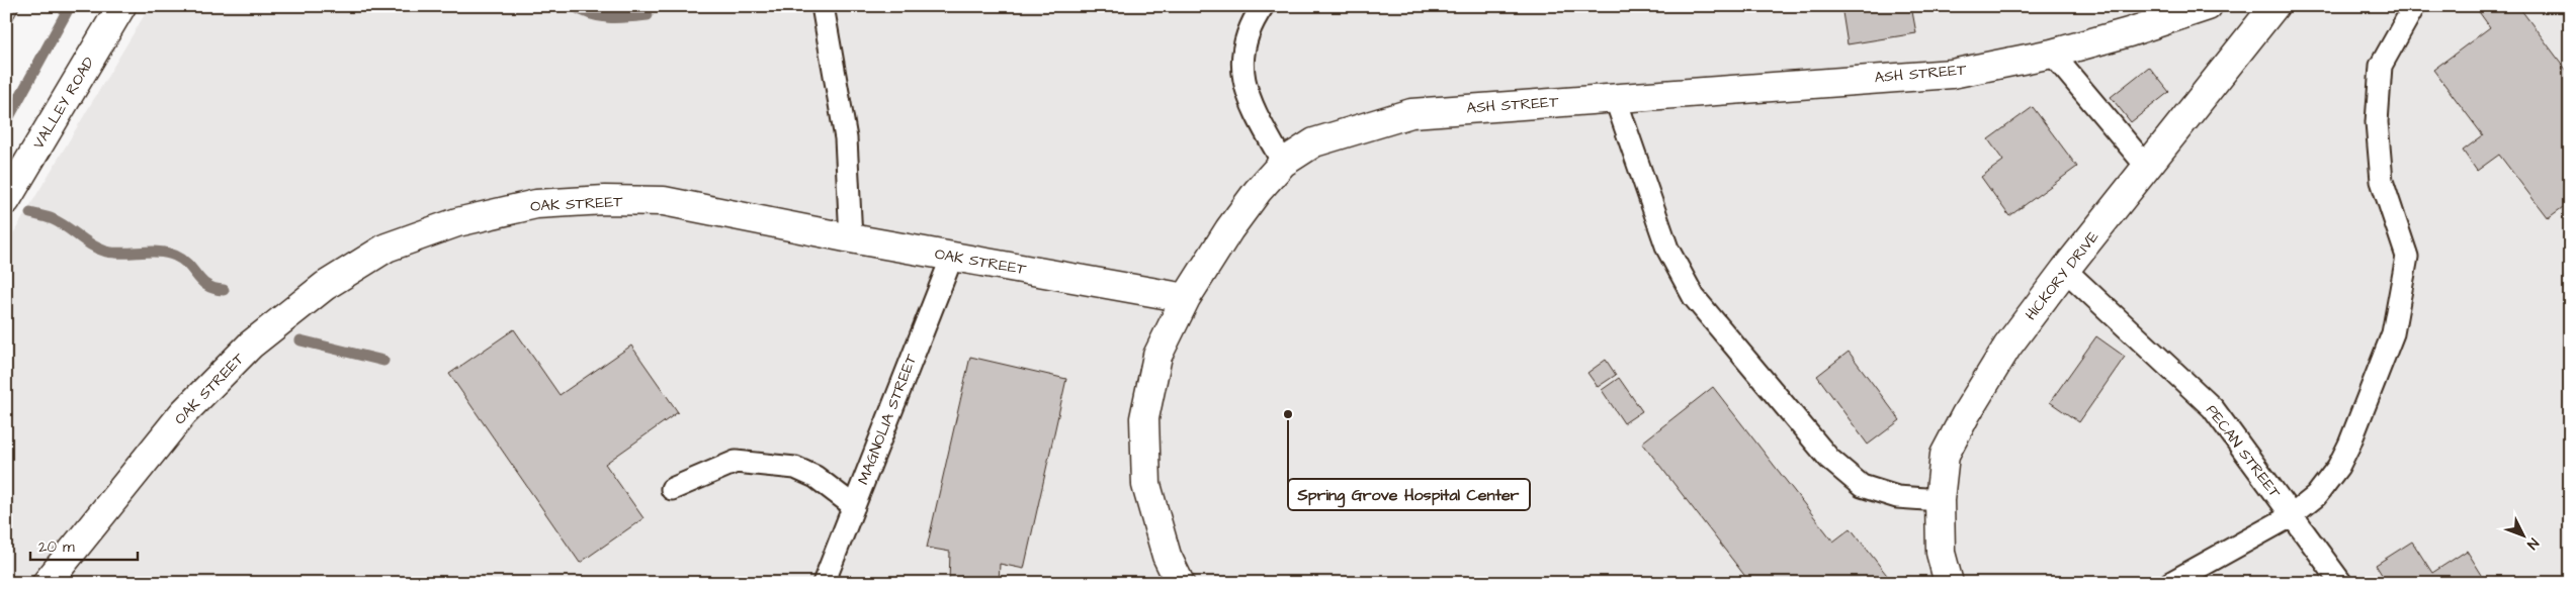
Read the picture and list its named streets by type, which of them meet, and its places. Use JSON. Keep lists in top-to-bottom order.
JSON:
{
  "streets": {
    "street": [
      "ASH STREET",
      "VALLEY ROAD",
      "OAK STREET",
      "HICKORY DRIVE"
    ],
    "lane": ["MAGNOLIA STREET", "PECAN STREET"]
  },
  "crossings": [
    ["ASH STREET", "OAK STREET"],
    ["OAK STREET", "MAGNOLIA STREET"],
    ["HICKORY DRIVE", "PECAN STREET"]
  ],
  "places": ["Spring Grove Hospital Center"],
  "scale_bar": "20 m",
  "north": "bottom right"
}
